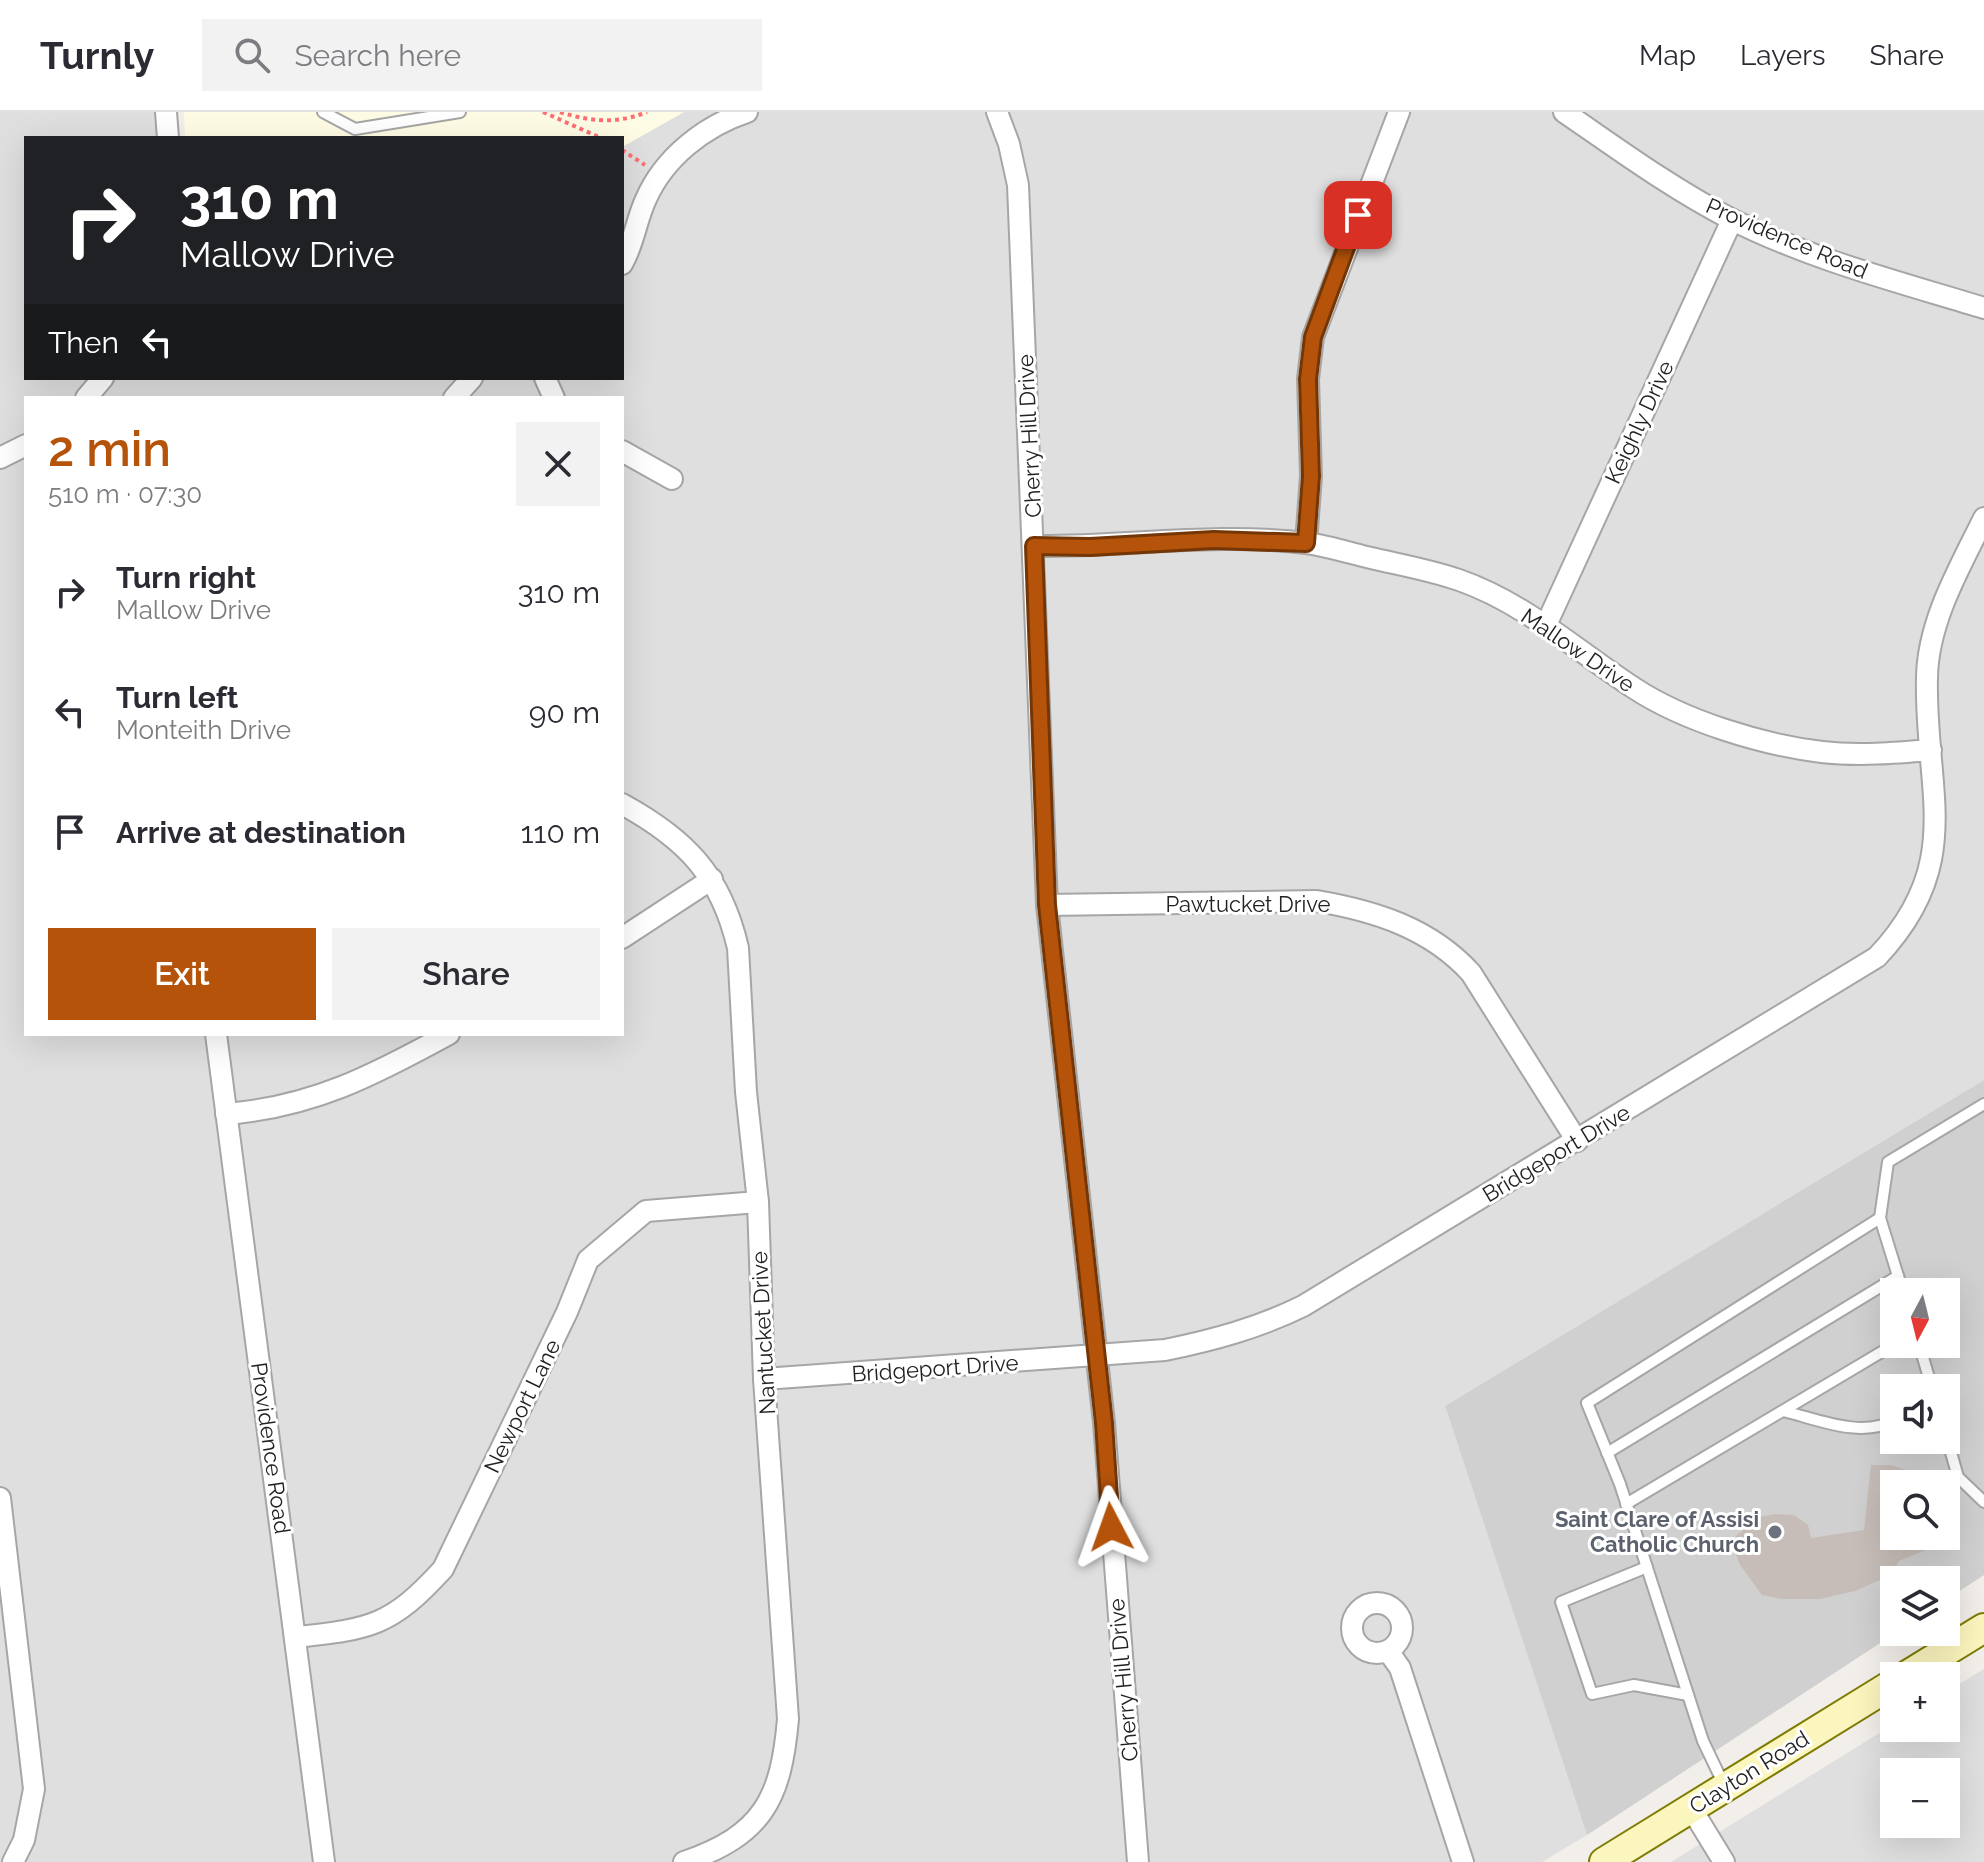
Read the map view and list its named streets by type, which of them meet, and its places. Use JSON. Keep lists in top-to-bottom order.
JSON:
{
  "streets": {
    "main road": ["Clayton Road"],
    "street": [
      "Providence Road",
      "Keighly Drive",
      "Cherry Hill Drive",
      "Mallow Drive",
      "Pawtucket Drive",
      "Bridgeport Drive",
      "Nantucket Drive",
      "Newport Lane"
    ]
  },
  "crossings": [
    ["Providence Road", "Keighly Drive"],
    ["Providence Road", "Newport Lane"],
    ["Keighly Drive", "Mallow Drive"],
    ["Cherry Hill Drive", "Mallow Drive"],
    ["Cherry Hill Drive", "Pawtucket Drive"],
    ["Cherry Hill Drive", "Bridgeport Drive"],
    ["Mallow Drive", "Bridgeport Drive"],
    ["Pawtucket Drive", "Bridgeport Drive"],
    ["Bridgeport Drive", "Nantucket Drive"],
    ["Nantucket Drive", "Newport Lane"]
  ],
  "places": ["Saint Clare of Assisi Catholic Church"],
  "north": "bottom",
  "page": {
    "header": "Turnly",
    "search": "Search here",
    "nav": ["Map", "Layers", "Share"],
    "turn": ["310 m", "Mallow Drive"],
    "then": "Then",
    "heading": ["2 min", "510 m · 07:30"],
    "list": [
      {
        "name": "Turn right",
        "note": "Mallow Drive",
        "value": "310 m"
      },
      {
        "name": "Turn left",
        "note": "Monteith Drive",
        "value": "90 m"
      },
      {
        "name": "Arrive at destination",
        "value": "110 m"
      }
    ],
    "buttons": ["Exit", "Share"],
    "map_buttons": ["+", "−"]
  }
}
